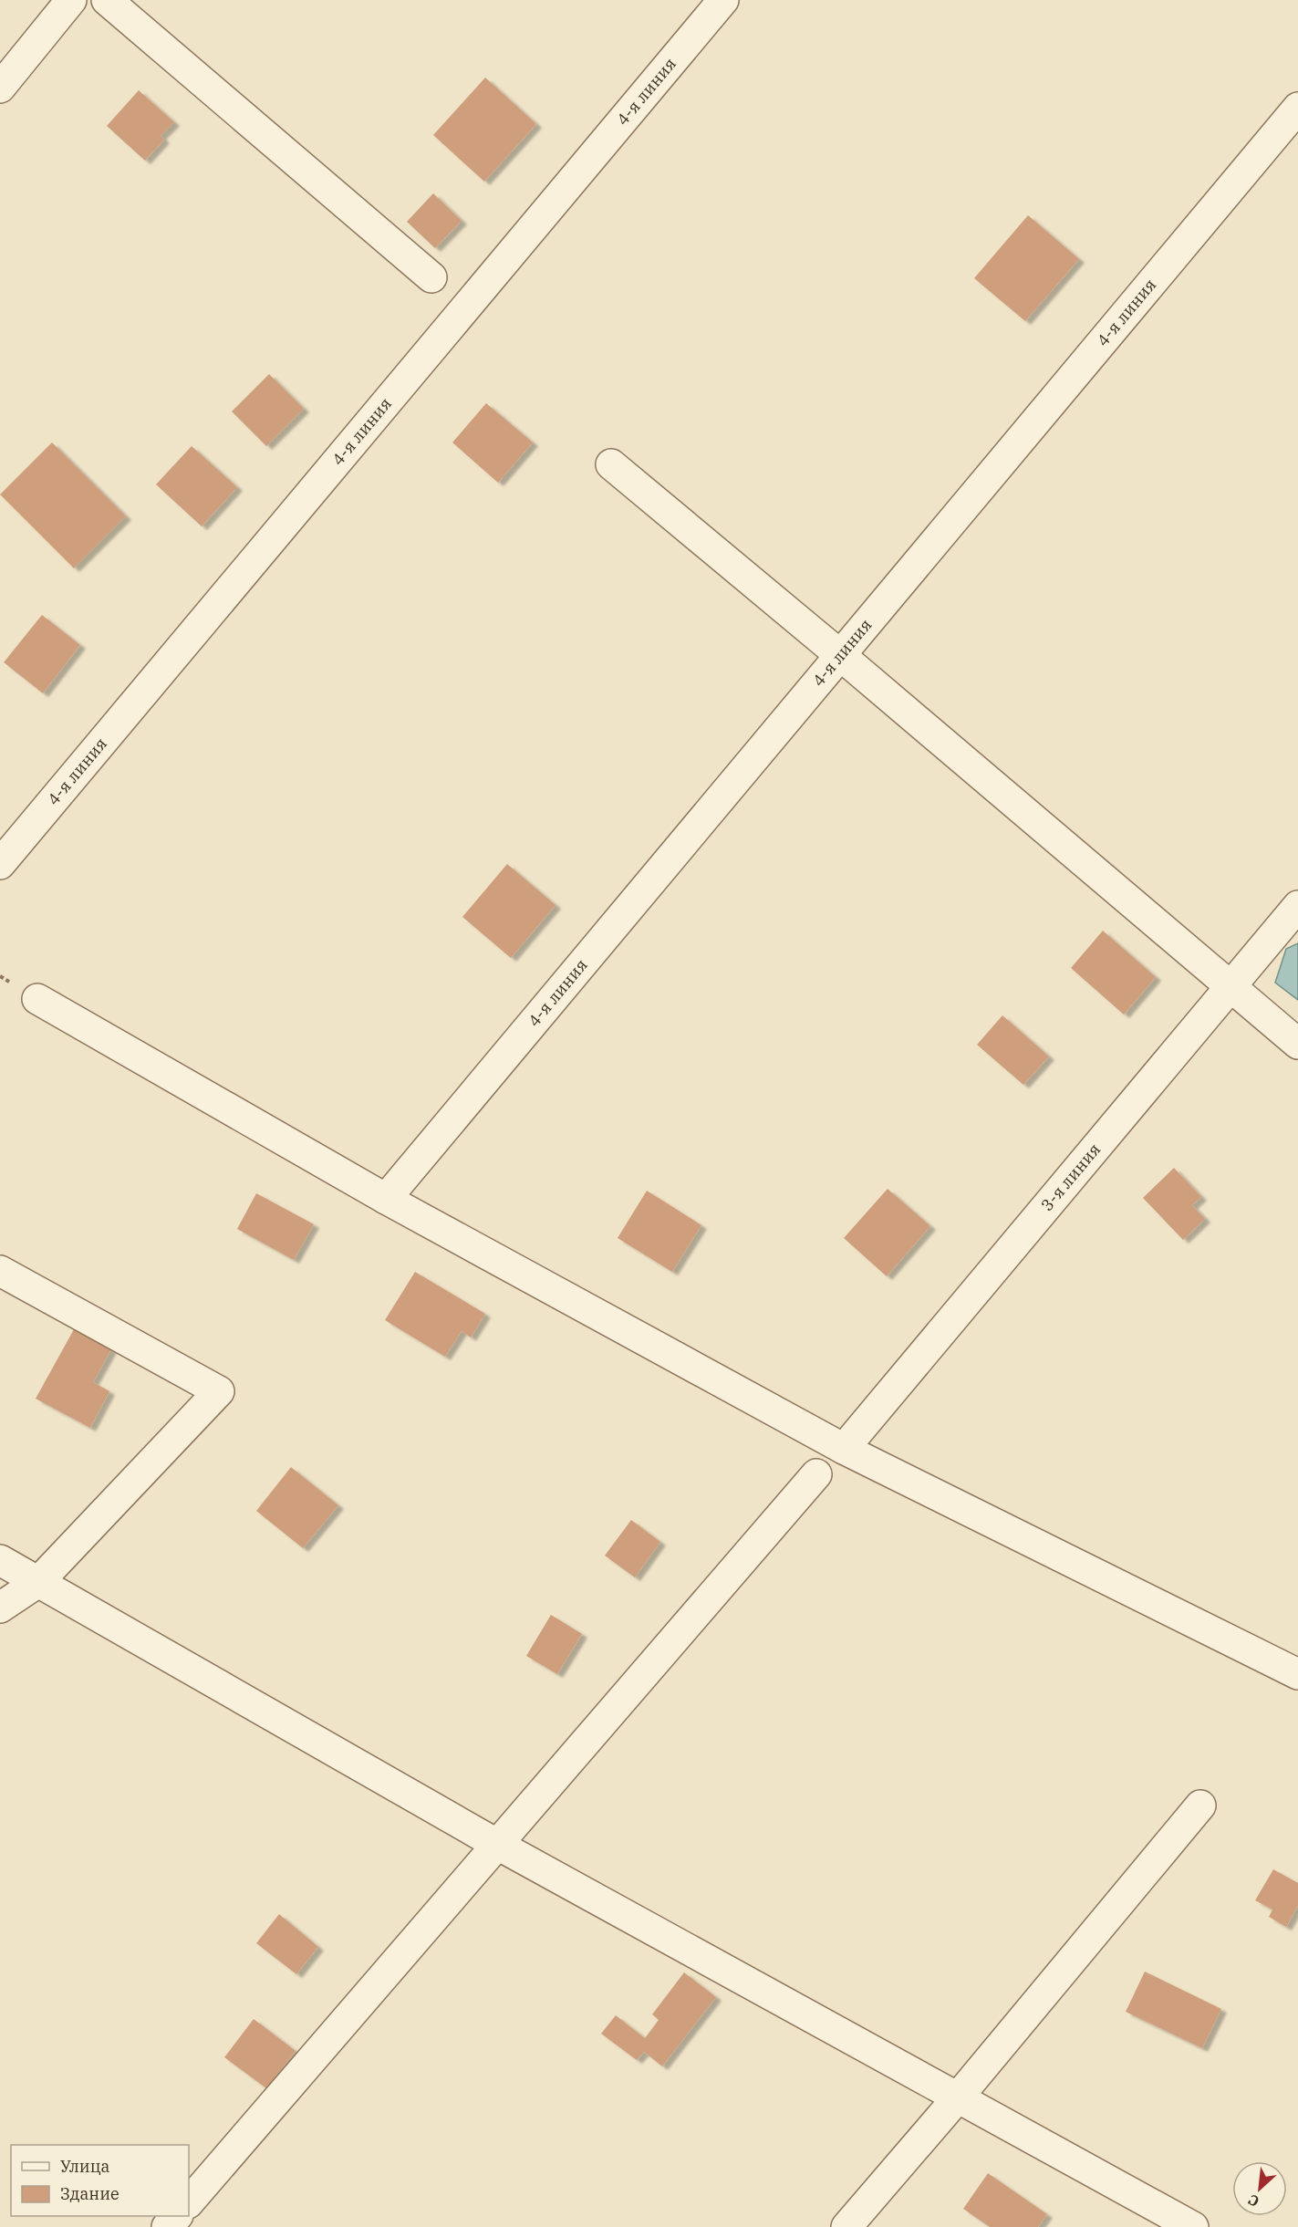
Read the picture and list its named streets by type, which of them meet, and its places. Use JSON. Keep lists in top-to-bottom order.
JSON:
{
  "streets": {
    "street": ["4-я линия", "3-я линия"]
  },
  "legend": ["Улица", "Здание"],
  "north": "bottom left"
}
